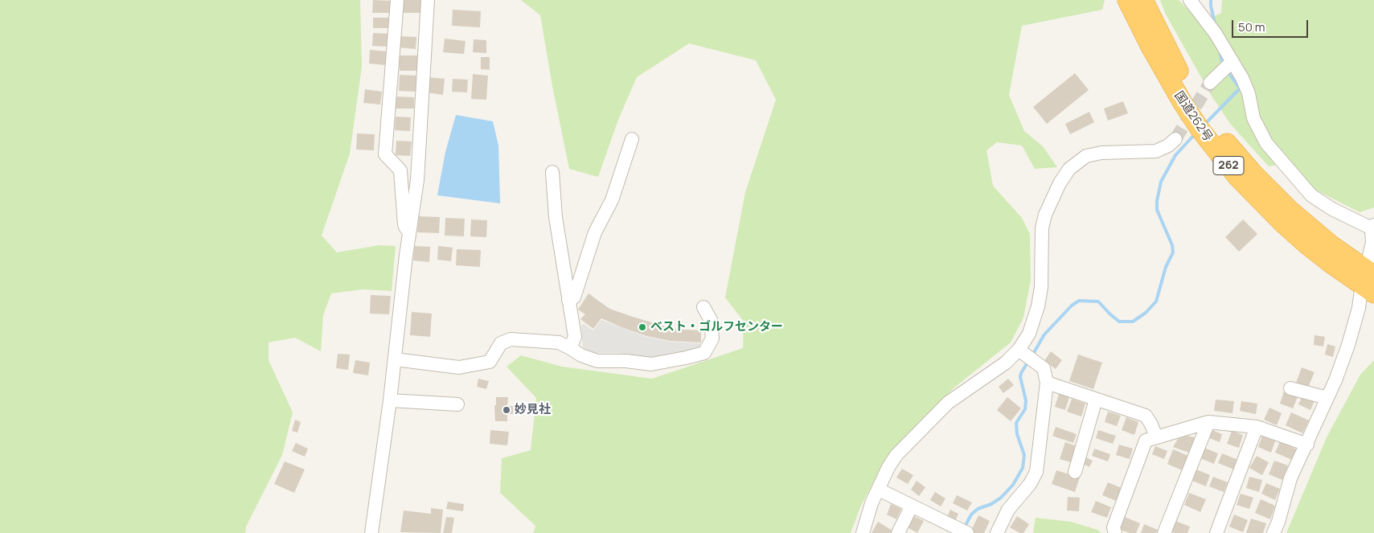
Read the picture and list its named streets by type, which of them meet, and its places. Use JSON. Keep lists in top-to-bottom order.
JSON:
{
  "streets": {
    "highway": ["国道262号", "262"]
  },
  "places": ["ベスト・ゴルフセンター", "妙見社"],
  "scale_bar": "50 m"
}
